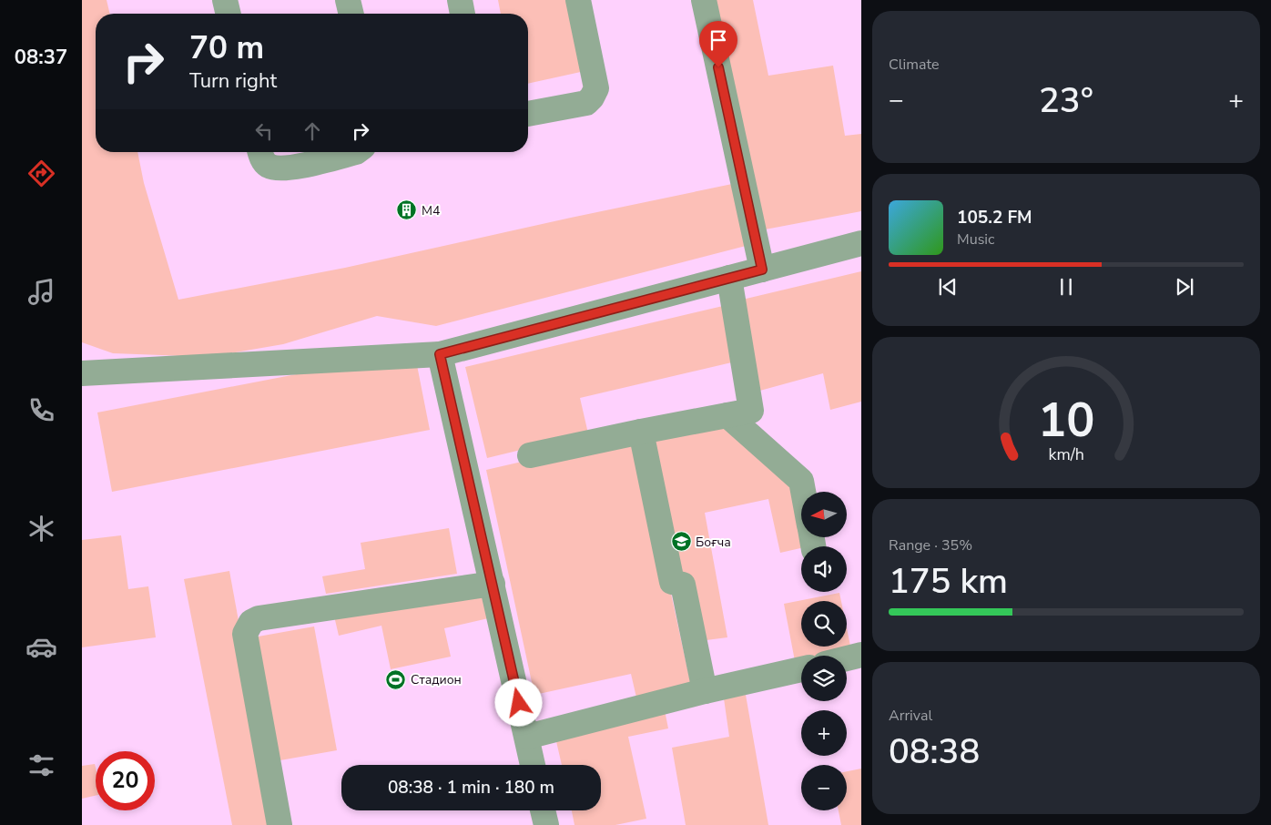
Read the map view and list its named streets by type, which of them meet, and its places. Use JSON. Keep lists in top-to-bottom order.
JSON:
{
  "places": {
    "building": ["М4"],
    "school or university": ["Боғча"],
    "sports": ["Стадион"]
  },
  "north": "left",
  "page": {
    "tabs": "08:37",
    "tile": [
      "Climate",
      ["Range · 35%", "175 km"],
      ["Arrival", "08:38"]
    ],
    "turn": ["70 m", "Turn right"],
    "heat": ["−", "23°", "+"],
    "song": ["105.2 FM", "Music"],
    "map_buttons": ["+", "−"],
    "limit": "20",
    "trip": "08:38 · 1 min · 180 m",
    "gauge": ["10", "km/h"]
  }
}
